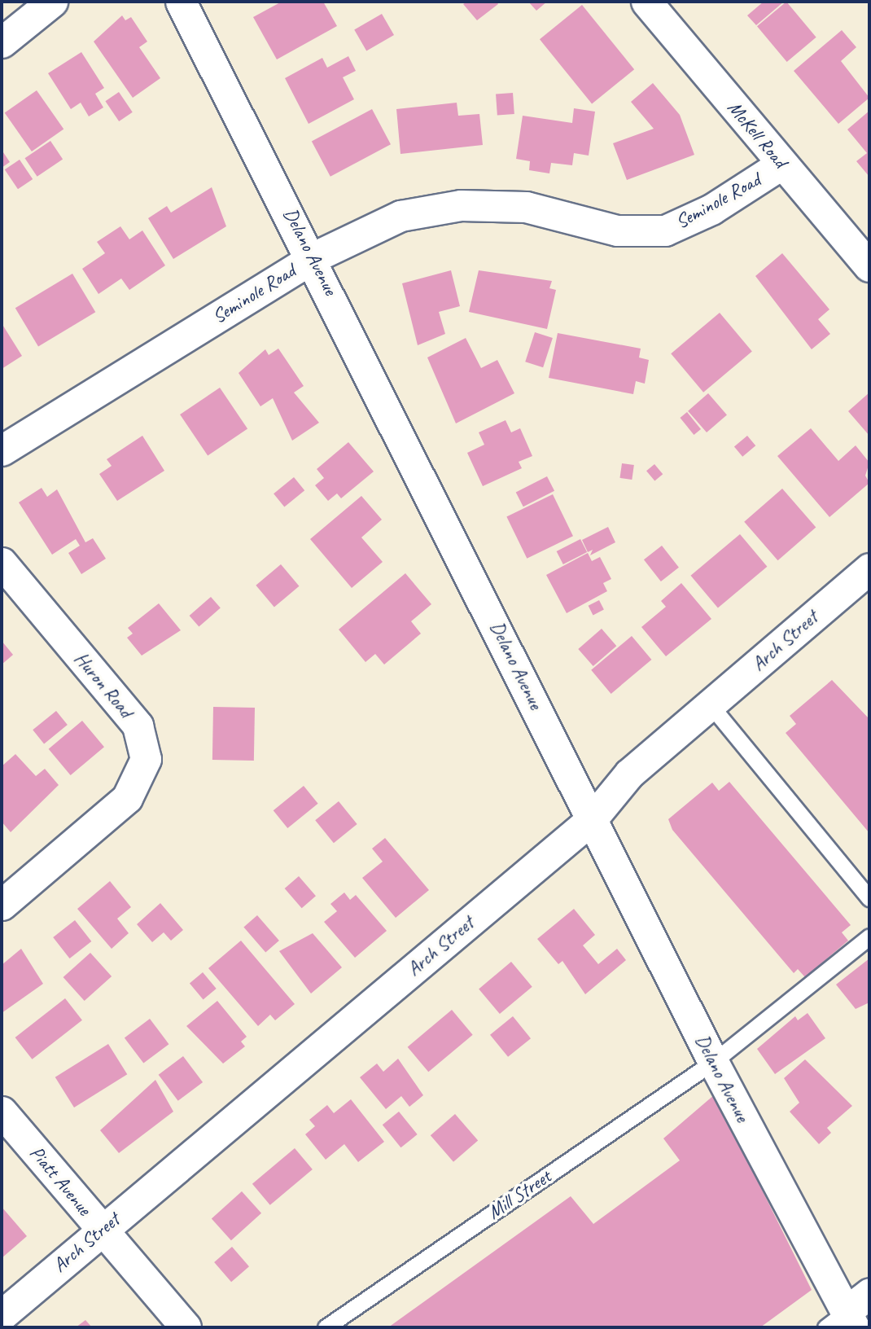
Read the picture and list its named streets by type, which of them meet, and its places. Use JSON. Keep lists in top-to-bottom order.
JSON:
{
  "streets": {
    "street": [
      "McKell Road",
      "Seminole Road",
      "Delano Avenue",
      "Arch Street",
      "Huron Road",
      "Piatt Avenue"
    ],
    "lane": ["Mill Street"]
  },
  "crossings": [
    ["McKell Road", "Seminole Road"],
    ["Seminole Road", "Delano Avenue"],
    ["Delano Avenue", "Arch Street"],
    ["Delano Avenue", "Mill Street"],
    ["Arch Street", "Piatt Avenue"]
  ]
}
